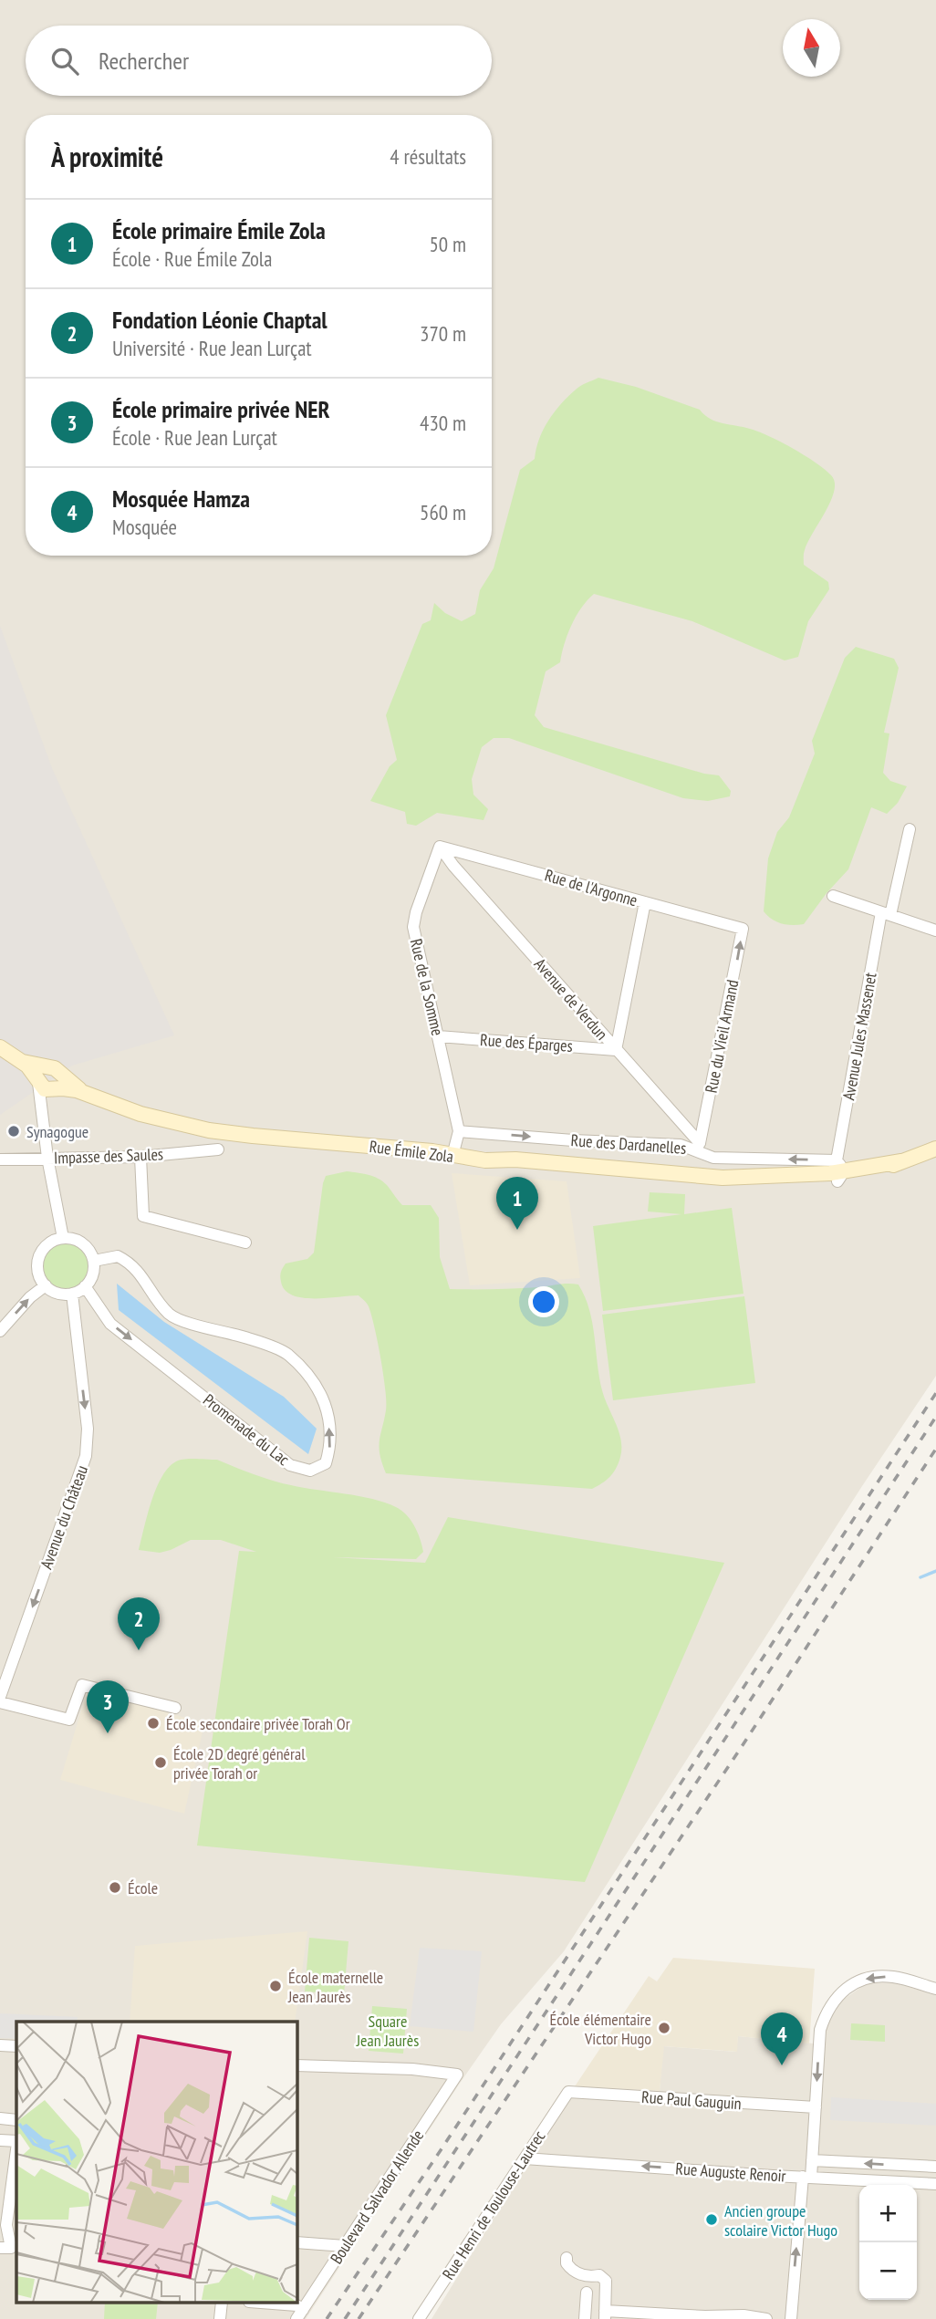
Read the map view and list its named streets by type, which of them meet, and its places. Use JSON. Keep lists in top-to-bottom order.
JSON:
{
  "streets": {
    "main road": ["Rue Émile Zola"],
    "street": [
      "Rue de l'Argonne",
      "Rue de la Somme",
      "Avenue de Verdun",
      "Rue du Vieil Armand",
      "Avenue Jules Massenet",
      "Rue des Éparges",
      "Rue des Dardanelles",
      "Impasse des Saules",
      "Promenade du Lac",
      "Avenue du Château",
      "Rue Paul Gauguin",
      "Rue Auguste Renoir",
      "Boulevard Salvador Allende",
      "Rue Henri de Toulouse-Lautrec"
    ]
  },
  "crossings": [
    ["Rue de l'Argonne", "Rue de la Somme"],
    ["Rue de l'Argonne", "Avenue de Verdun"],
    ["Rue de l'Argonne", "Rue du Vieil Armand"],
    ["Rue de la Somme", "Avenue de Verdun"],
    ["Rue de la Somme", "Rue des Éparges"],
    ["Rue de la Somme", "Rue des Dardanelles"],
    ["Avenue de Verdun", "Rue du Vieil Armand"],
    ["Avenue de Verdun", "Rue des Éparges"],
    ["Avenue de Verdun", "Rue des Dardanelles"],
    ["Rue du Vieil Armand", "Rue des Dardanelles"],
    ["Avenue Jules Massenet", "Rue des Dardanelles"],
    ["Avenue Jules Massenet", "Rue Émile Zola"],
    ["Rue des Dardanelles", "Rue Émile Zola"],
    ["Promenade du Lac", "Avenue du Château"],
    ["Rue Paul Gauguin", "Rue Henri de Toulouse-Lautrec"],
    ["Rue Auguste Renoir", "Rue Henri de Toulouse-Lautrec"]
  ],
  "one_way": ["Rue du Vieil Armand", "Avenue du Château", "Rue Auguste Renoir"],
  "parks": ["Square Jean Jaurès"],
  "places": [
    "Synagogue",
    "École secondaire privée Torah Or",
    "École 2D degré général privée Torah or",
    "École",
    "École maternelle Jean Jaurès",
    "École élémentaire Victor Hugo",
    "Ancien groupe scolaire Victor Hugo"
  ],
  "north": "top",
  "page": {
    "search": "Rechercher",
    "heading": ["À proximité", "4 résultats"],
    "list": [
      {
        "mark": "1",
        "name": "École primaire Émile Zola",
        "note": "École · Rue Émile Zola",
        "value": "50 m"
      },
      {
        "mark": "2",
        "name": "Fondation Léonie Chaptal",
        "note": "Université · Rue Jean Lurçat",
        "value": "370 m"
      },
      {
        "mark": "3",
        "name": "École primaire privée NER",
        "note": "École · Rue Jean Lurçat",
        "value": "430 m"
      },
      {
        "mark": "4",
        "name": "Mosquée Hamza",
        "note": "Mosquée",
        "value": "560 m"
      }
    ],
    "pins": [
      "1",
      "2",
      "3",
      "4"
    ],
    "map_buttons": ["+", "−"]
  }
}
